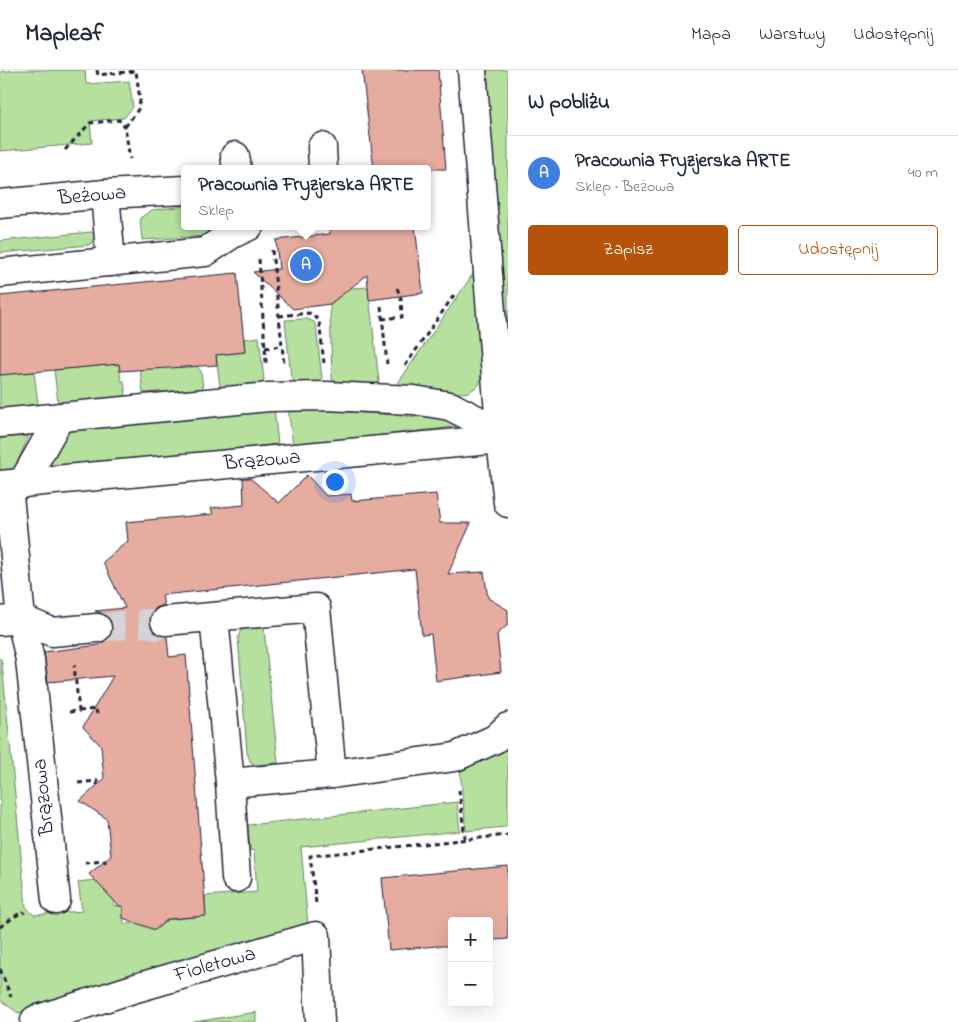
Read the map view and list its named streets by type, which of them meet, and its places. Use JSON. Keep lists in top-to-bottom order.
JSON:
{
  "streets": {
    "street": ["Beżowa", "Brązowa", "Fioletowa"]
  },
  "page": {
    "header": "Mapleaf",
    "nav": ["Mapa", "Warstwy", "Udostępnij"],
    "heading": "W pobliżu",
    "list": [
      {
        "mark": "A",
        "name": "Pracownia Fryzjerska ARTE",
        "note": "Sklep · Beżowa",
        "value": "40 m"
      }
    ],
    "popup": ["Pracownia Fryzjerska ARTE", "Sklep"],
    "buttons": ["Zapisz", "Udostępnij"],
    "pins": "A",
    "map_buttons": ["+", "−"]
  }
}
